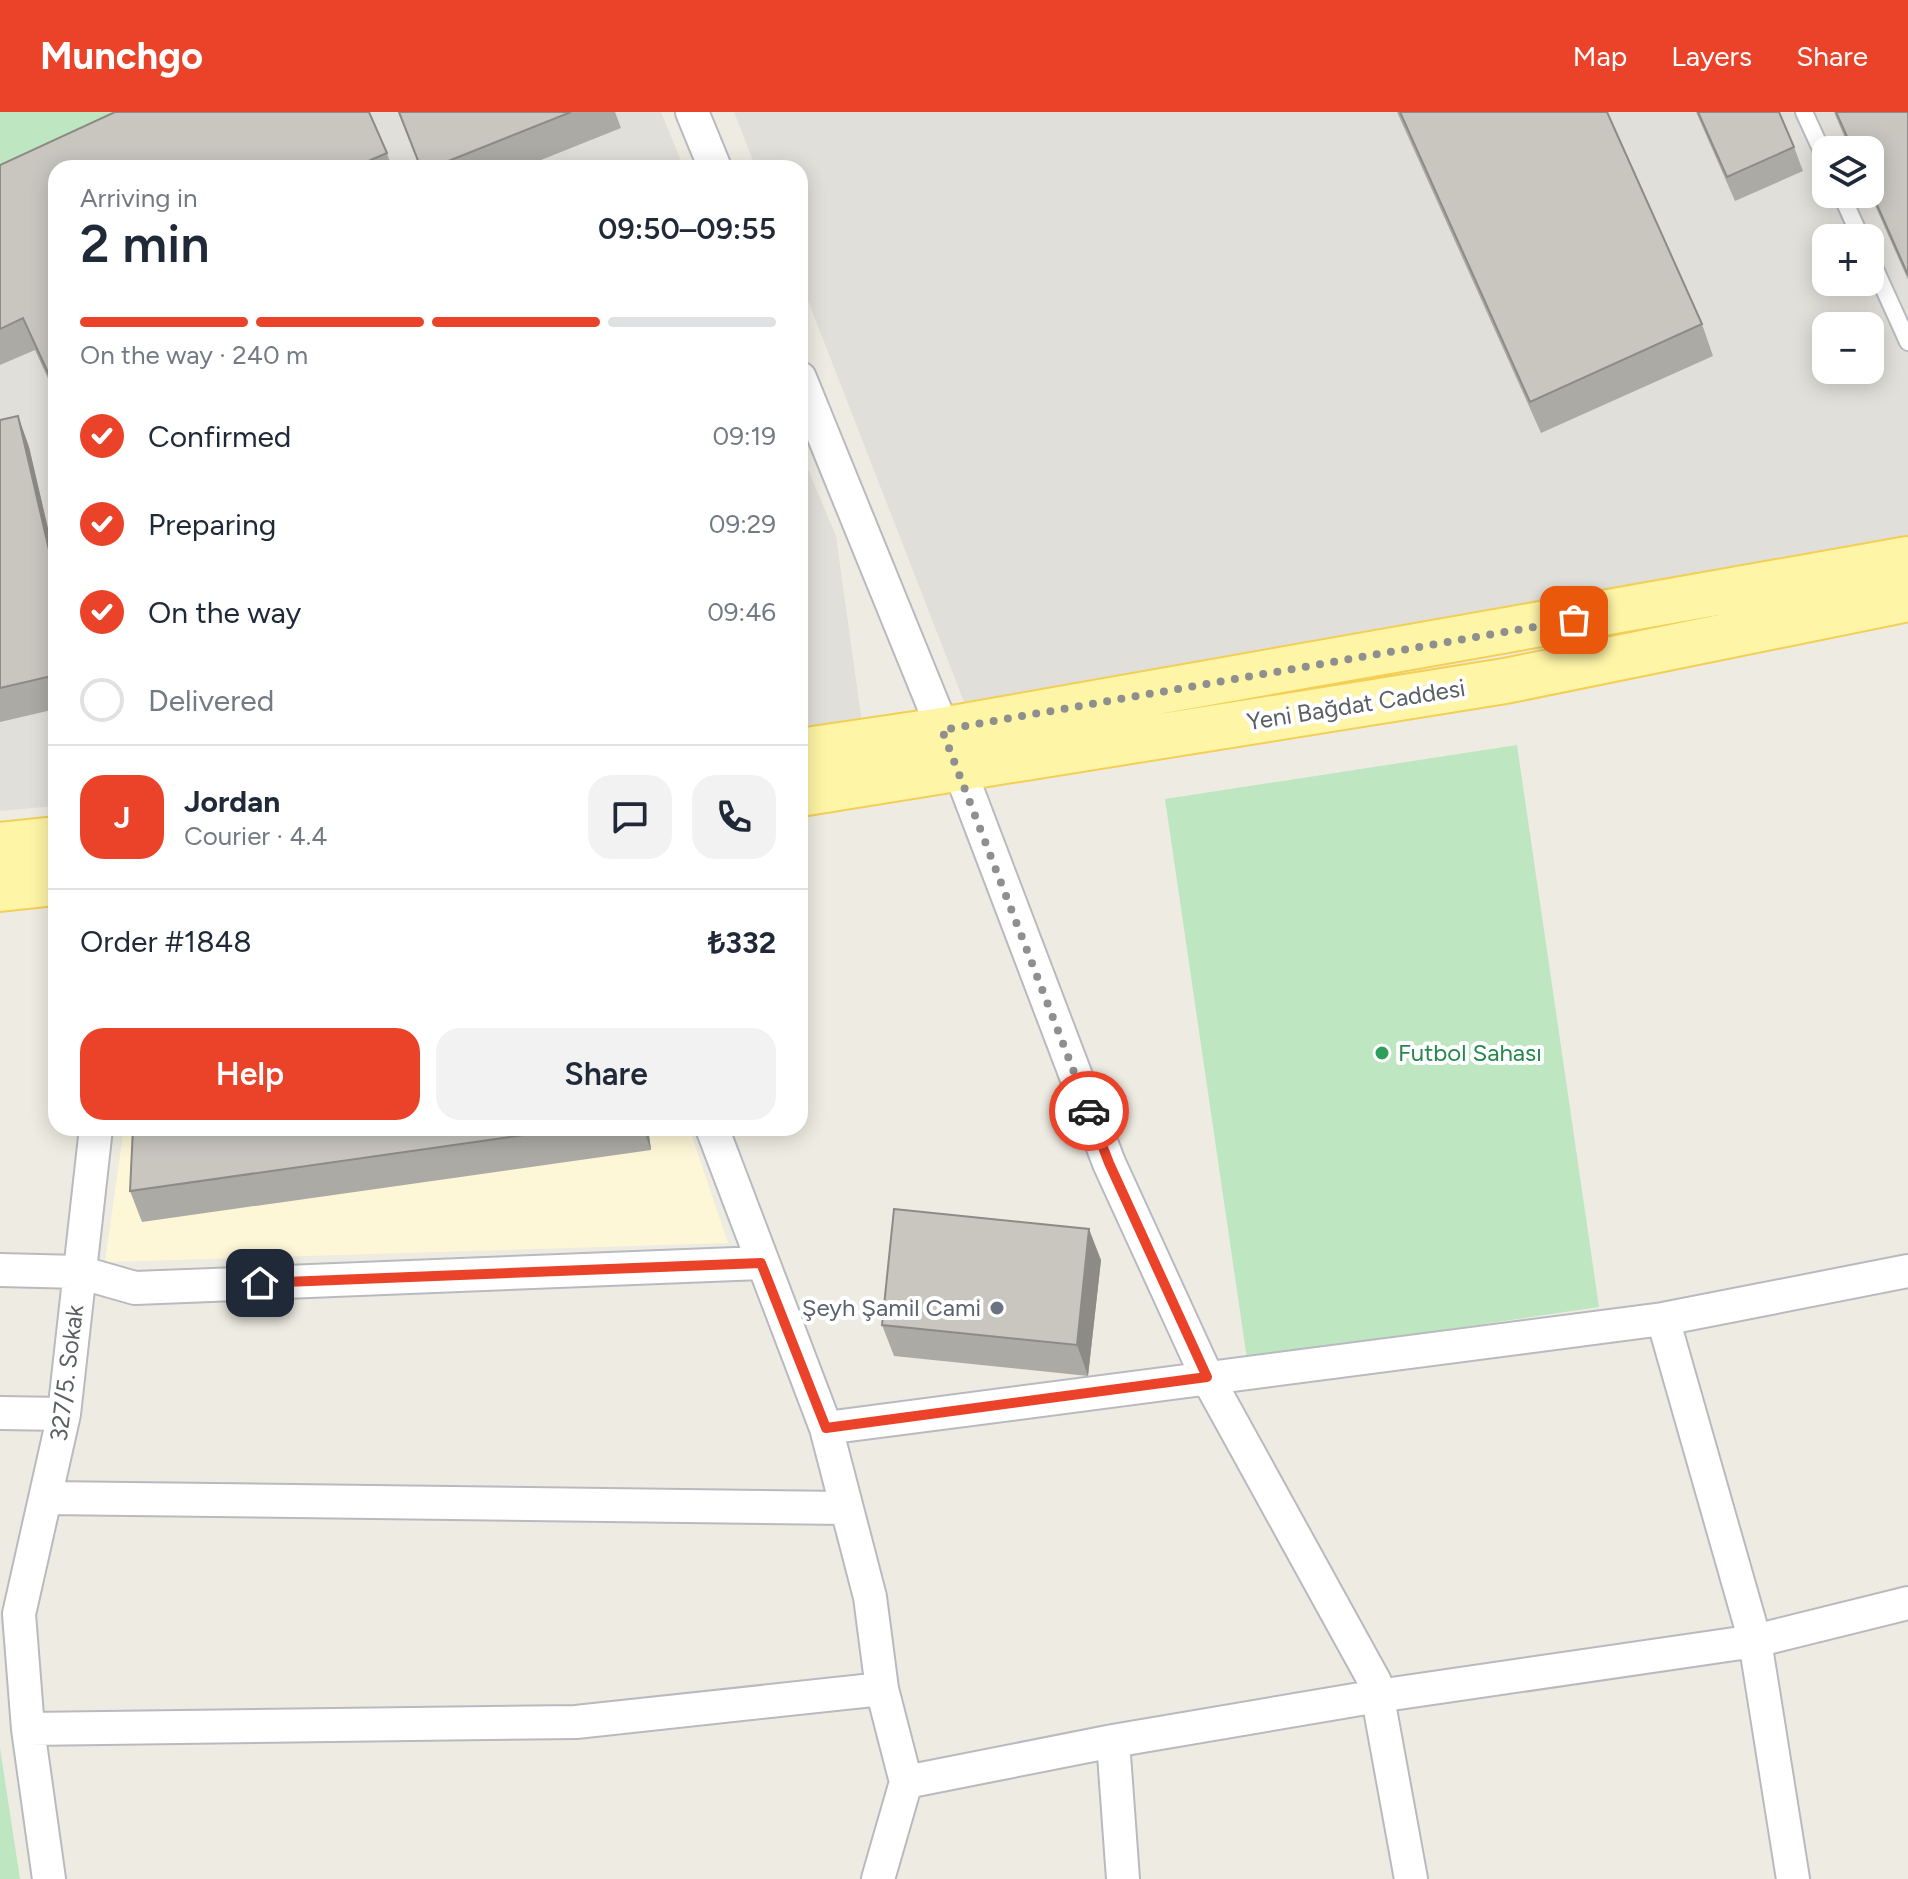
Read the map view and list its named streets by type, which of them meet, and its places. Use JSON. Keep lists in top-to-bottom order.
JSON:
{
  "streets": {
    "main road": ["Yeni Bağdat Caddesi"],
    "street": ["327/5. Sokak"]
  },
  "places": ["Futbol Sahası", "Şeyh Şamil Cami"],
  "page": {
    "header": "Munchgo",
    "nav": ["Map", "Layers", "Share"],
    "map_buttons": ["+", "−"],
    "heading": ["2 min", "Arriving in", "09:50–09:55"],
    "panel": [
      "Jordan",
      "Courier · 4.4",
      "Order #1848",
      "₺332"
    ],
    "bar": "On the way · 240 m",
    "list": [
      ["Confirmed", "09:19"],
      ["Preparing", "09:29"],
      ["On the way", "09:46"],
      "Delivered"
    ],
    "round": "J",
    "buttons": ["Help", "Share"]
  }
}
